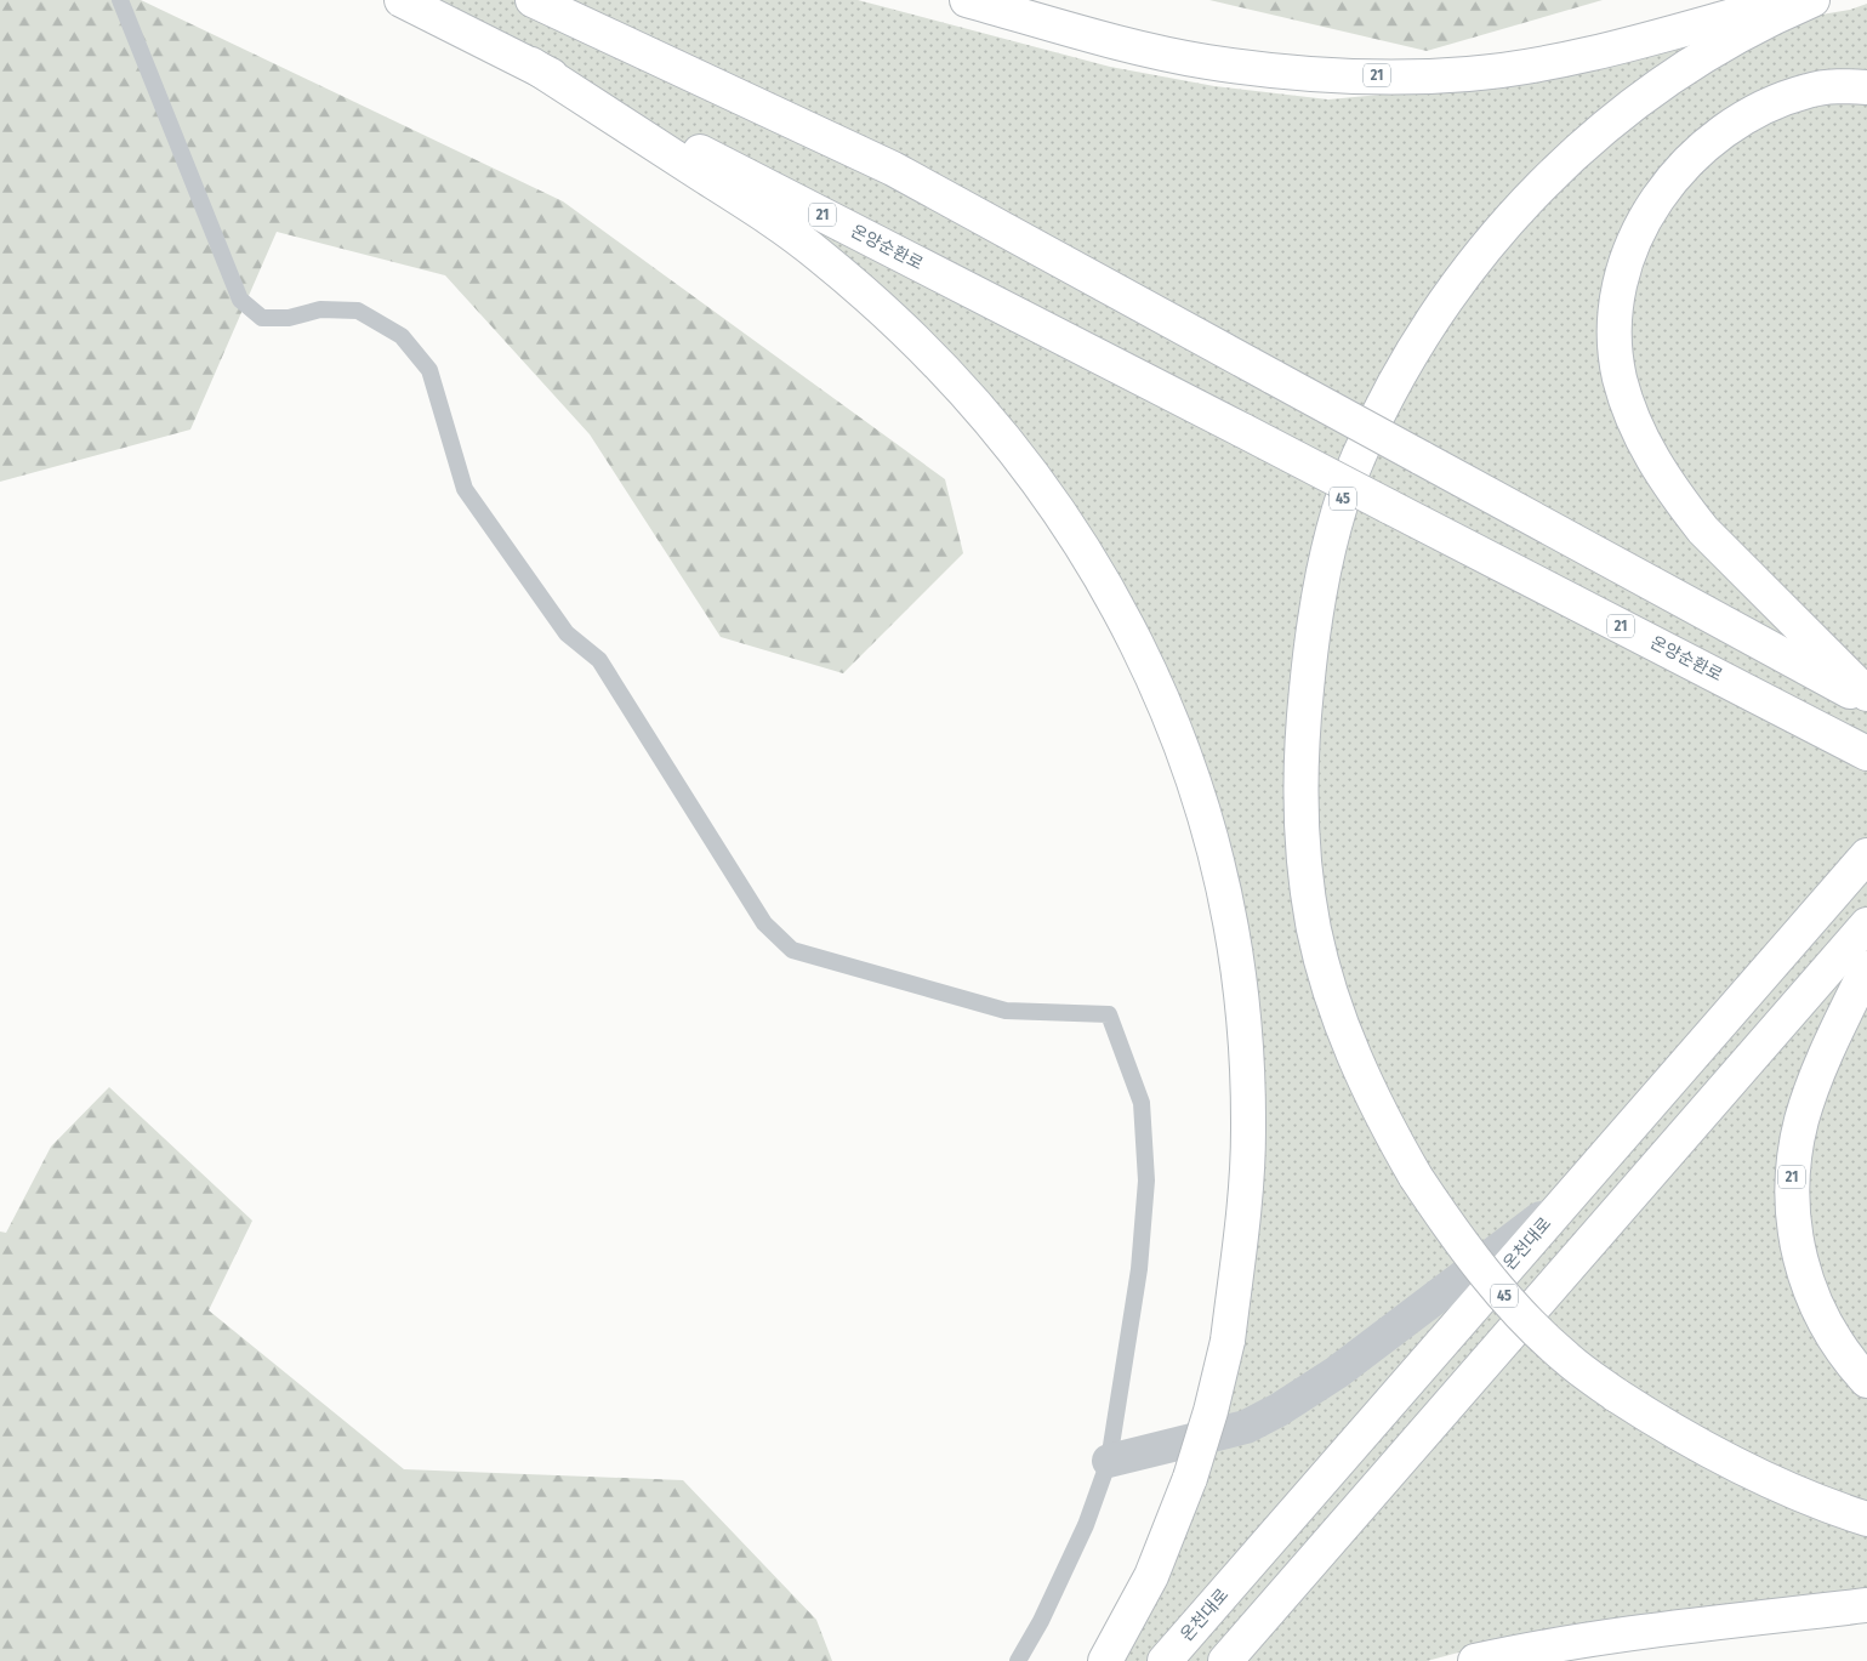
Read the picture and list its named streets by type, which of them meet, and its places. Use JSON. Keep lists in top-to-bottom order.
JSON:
{
  "streets": {
    "main road": [
      "21",
      "온양순환로",
      "45",
      "온천대로"
    ]
  }
}
